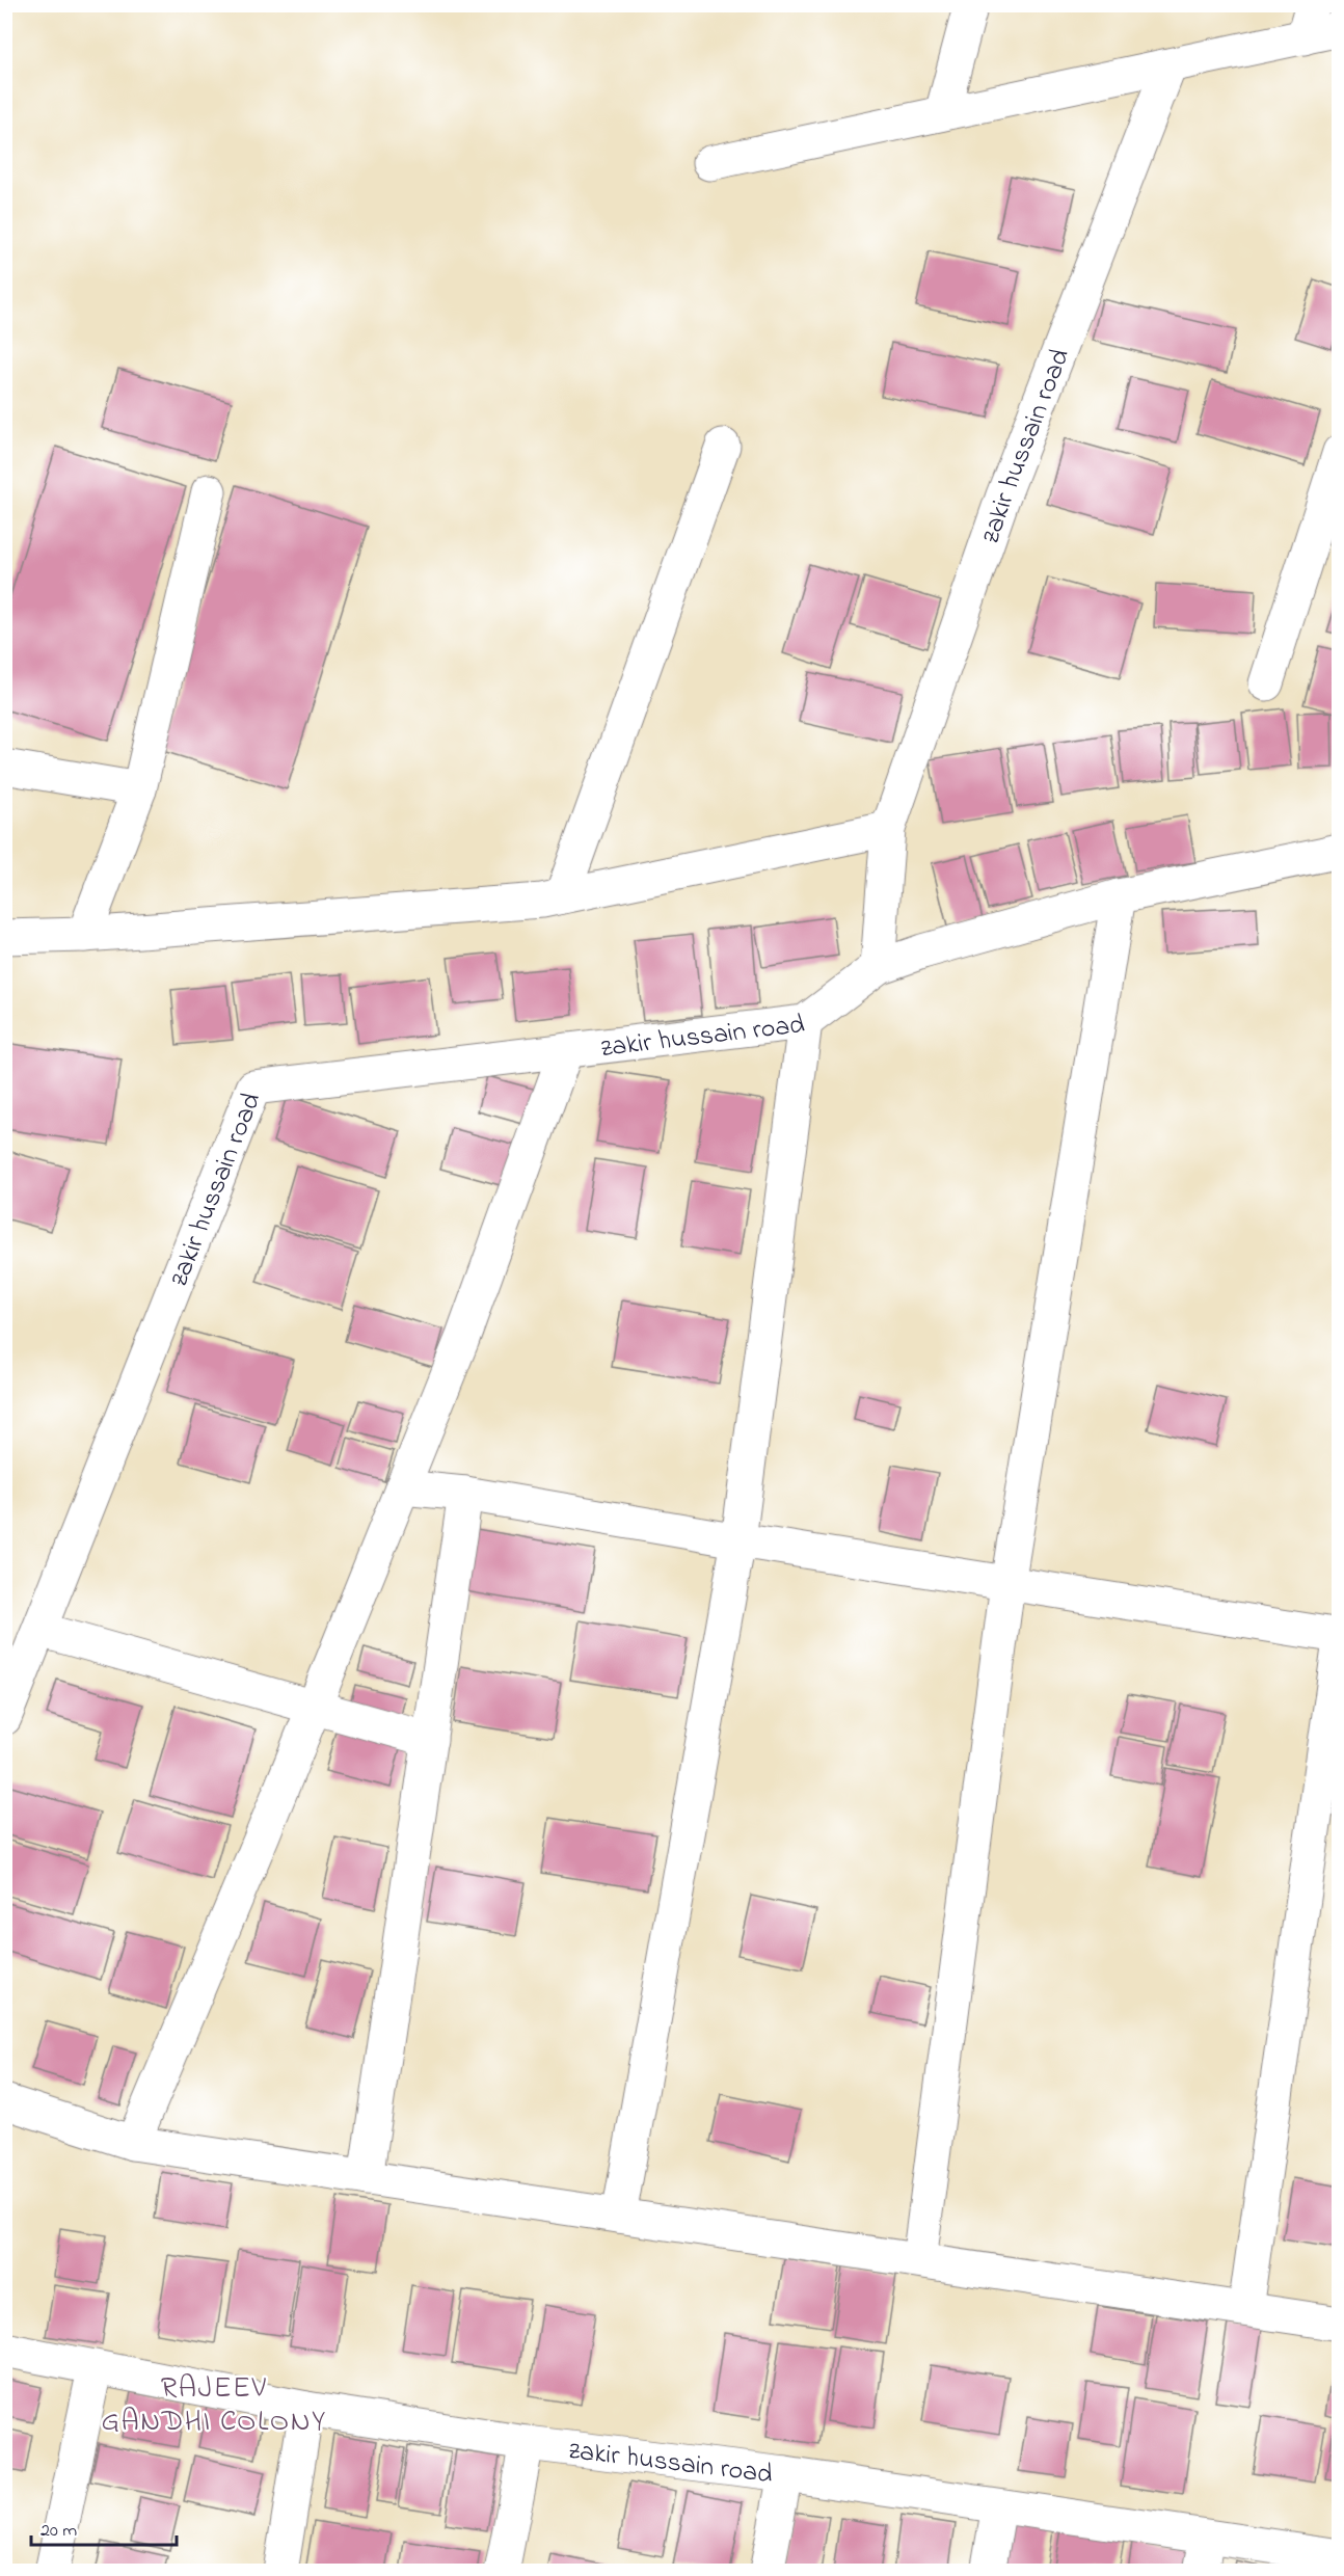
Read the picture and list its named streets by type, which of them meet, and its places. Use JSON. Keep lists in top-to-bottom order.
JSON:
{
  "streets": {
    "street": ["zakir hussain road"]
  },
  "districts": ["RAJEEV GANDHI COLONY"],
  "scale_bar": "20 m"
}
